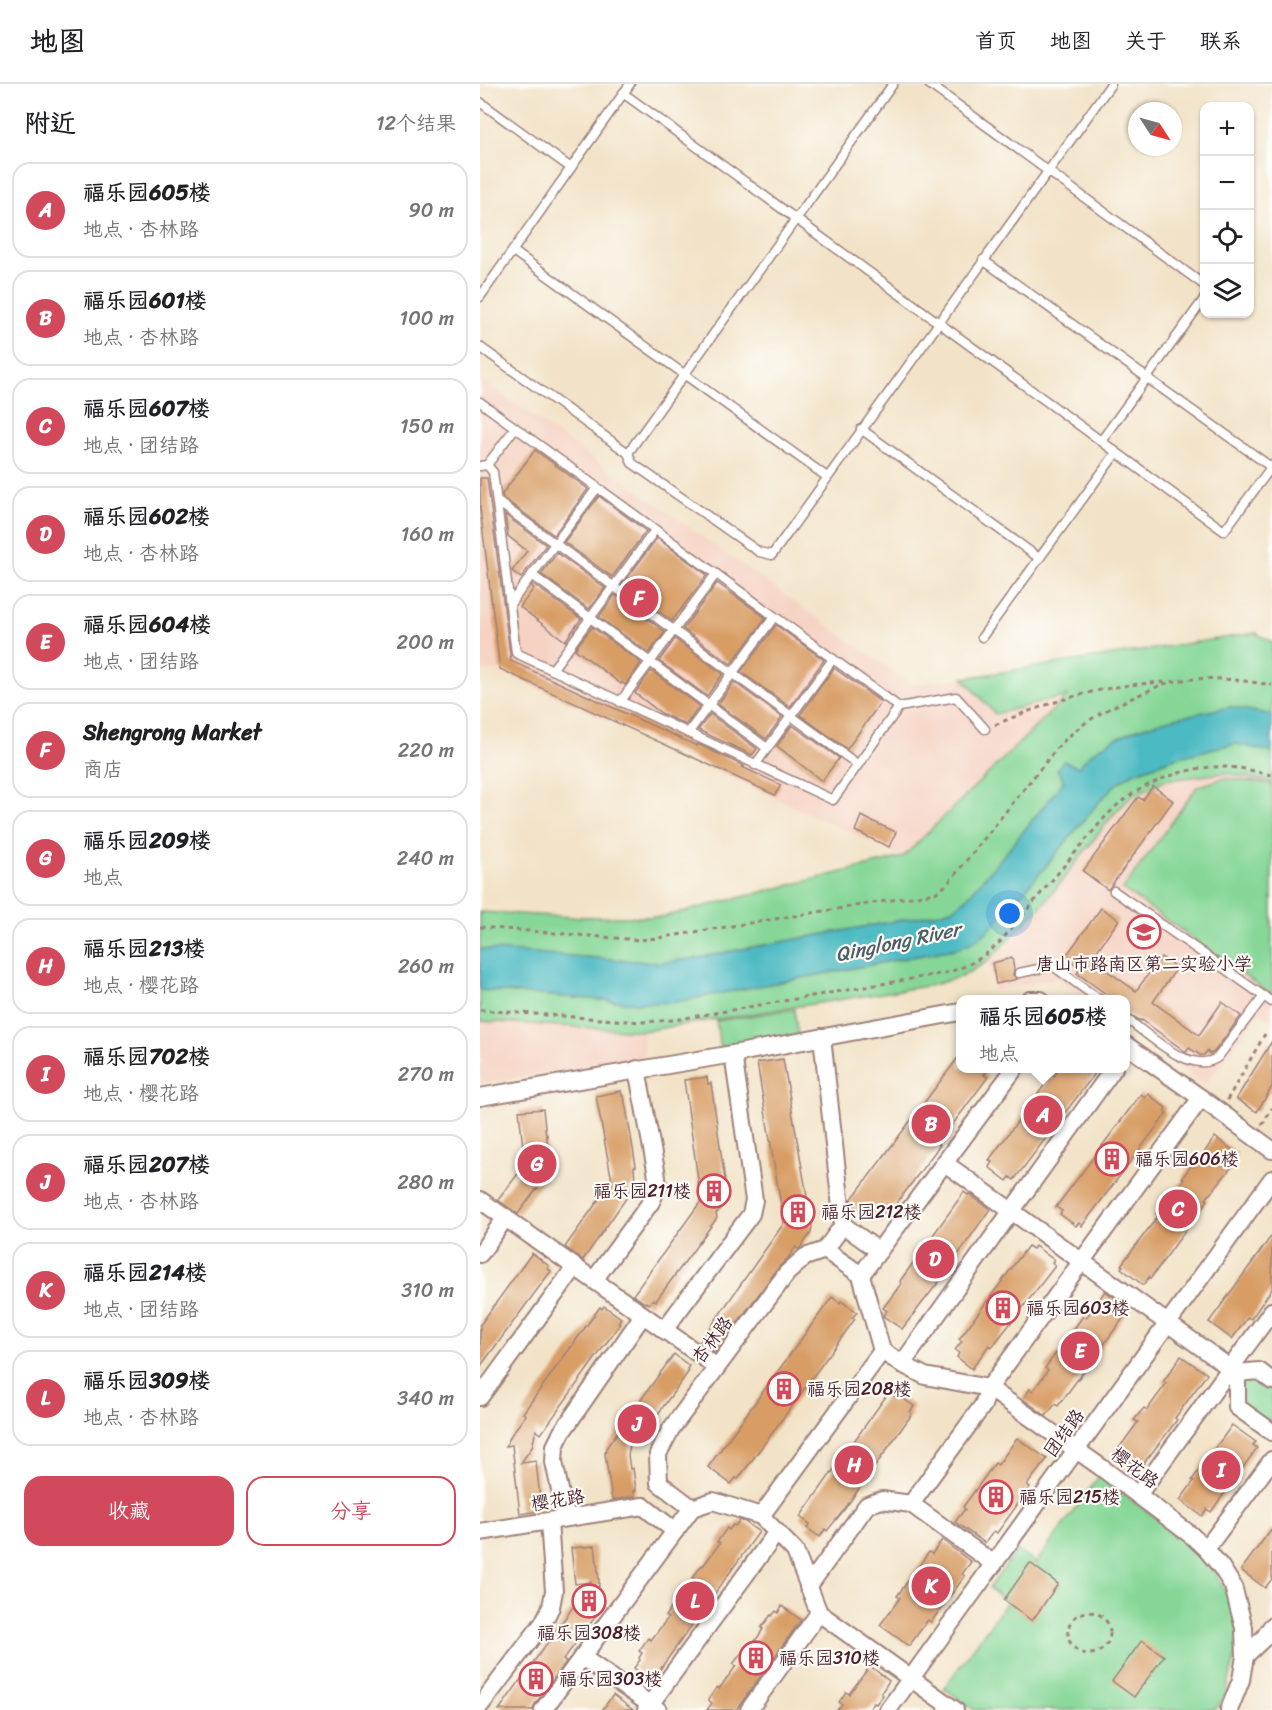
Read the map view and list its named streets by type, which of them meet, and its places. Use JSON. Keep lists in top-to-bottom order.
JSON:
{
  "streets": {
    "street": ["杏林路", "团结路", "樱花路"]
  },
  "crossings": [
    ["团结路", "樱花路"]
  ],
  "water": ["Qinglong River"],
  "places": {
    "school or university": ["唐山市路南区第二实验小学"],
    "building": [
      "福乐园606楼",
      "福乐园211楼",
      "福乐园212楼",
      "福乐园603楼",
      "福乐园208楼",
      "福乐园215楼",
      "福乐园308楼",
      "福乐园310楼",
      "福乐园303楼"
    ]
  },
  "north": "bottom right",
  "page": {
    "header": "地图",
    "nav": [
      "首页",
      "地图",
      "关于",
      "联系"
    ],
    "heading": ["附近", "12个结果"],
    "map_buttons": ["+", "−"],
    "list": [
      {
        "mark": "A",
        "name": "福乐园605楼",
        "note": "地点 · 杏林路",
        "value": "90 m"
      },
      {
        "mark": "B",
        "name": "福乐园601楼",
        "note": "地点 · 杏林路",
        "value": "100 m"
      },
      {
        "mark": "C",
        "name": "福乐园607楼",
        "note": "地点 · 团结路",
        "value": "150 m"
      },
      {
        "mark": "D",
        "name": "福乐园602楼",
        "note": "地点 · 杏林路",
        "value": "160 m"
      },
      {
        "mark": "E",
        "name": "福乐园604楼",
        "note": "地点 · 团结路",
        "value": "200 m"
      },
      {
        "mark": "F",
        "name": "Shengrong Market",
        "note": "商店",
        "value": "220 m"
      },
      {
        "mark": "G",
        "name": "福乐园209楼",
        "note": "地点",
        "value": "240 m"
      },
      {
        "mark": "H",
        "name": "福乐园213楼",
        "note": "地点 · 樱花路",
        "value": "260 m"
      },
      {
        "mark": "I",
        "name": "福乐园702楼",
        "note": "地点 · 樱花路",
        "value": "270 m"
      },
      {
        "mark": "J",
        "name": "福乐园207楼",
        "note": "地点 · 杏林路",
        "value": "280 m"
      },
      {
        "mark": "K",
        "name": "福乐园214楼",
        "note": "地点 · 团结路",
        "value": "310 m"
      },
      {
        "mark": "L",
        "name": "福乐园309楼",
        "note": "地点 · 杏林路",
        "value": "340 m"
      }
    ],
    "pins": [
      "F",
      "A",
      "B",
      "G",
      "C",
      "D",
      "E",
      "J",
      "H",
      "I",
      "K",
      "L"
    ],
    "popup": ["福乐园605楼", "地点"],
    "buttons": ["收藏", "分享"]
  }
}
